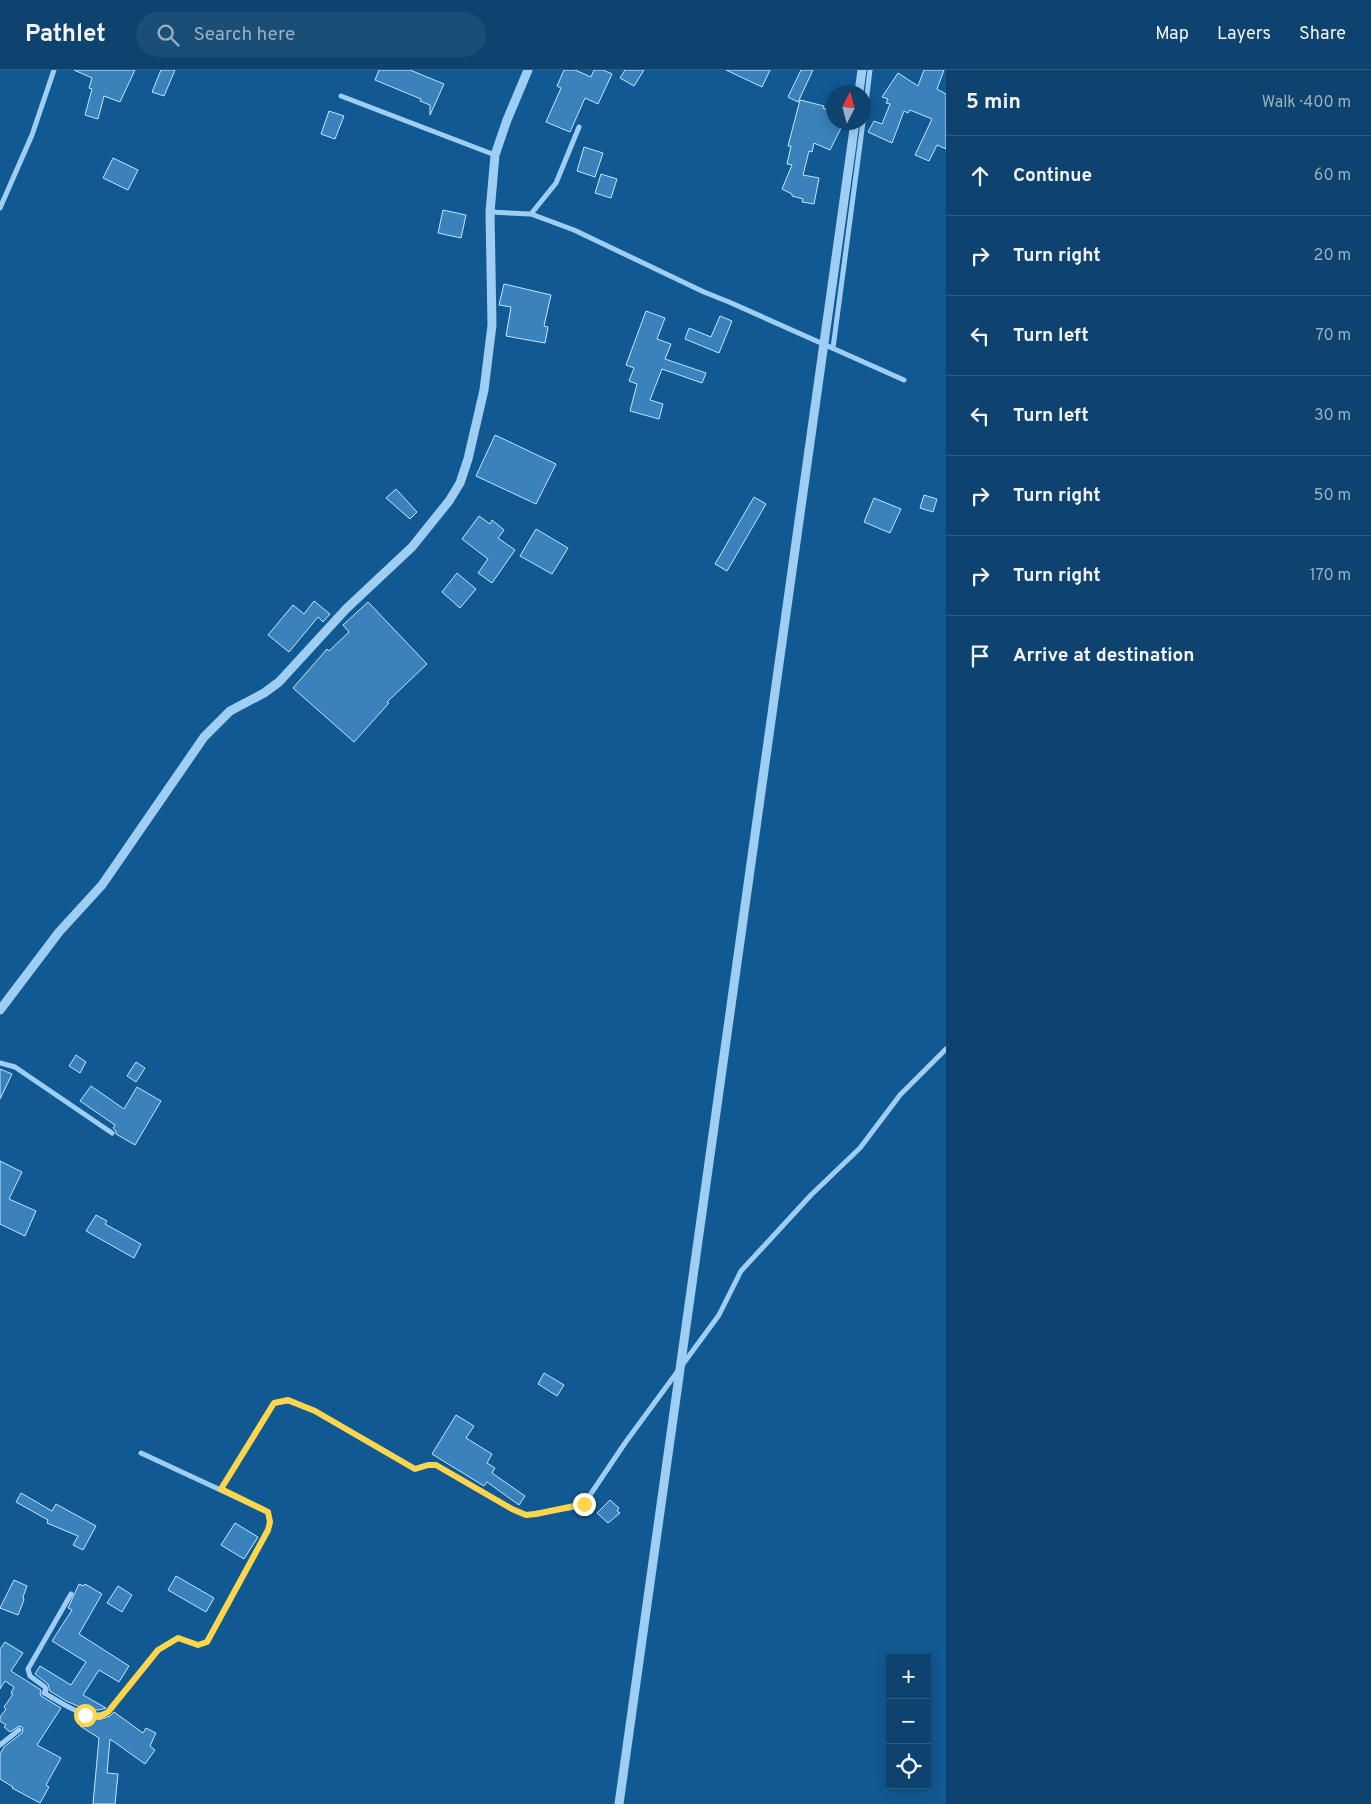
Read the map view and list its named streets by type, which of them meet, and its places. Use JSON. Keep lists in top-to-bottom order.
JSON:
{
  "north": "top",
  "page": {
    "header": "Pathlet",
    "search": "Search here",
    "nav": ["Map", "Layers", "Share"],
    "heading": ["5 min", "Walk · 400 m"],
    "list": [
      ["Continue", "60 m"],
      ["Turn right", "20 m"],
      ["Turn left", "70 m"],
      ["Turn left", "30 m"],
      ["Turn right", "50 m"],
      ["Turn right", "170 m"],
      "Arrive at destination"
    ],
    "map_buttons": ["+", "−"]
  }
}
